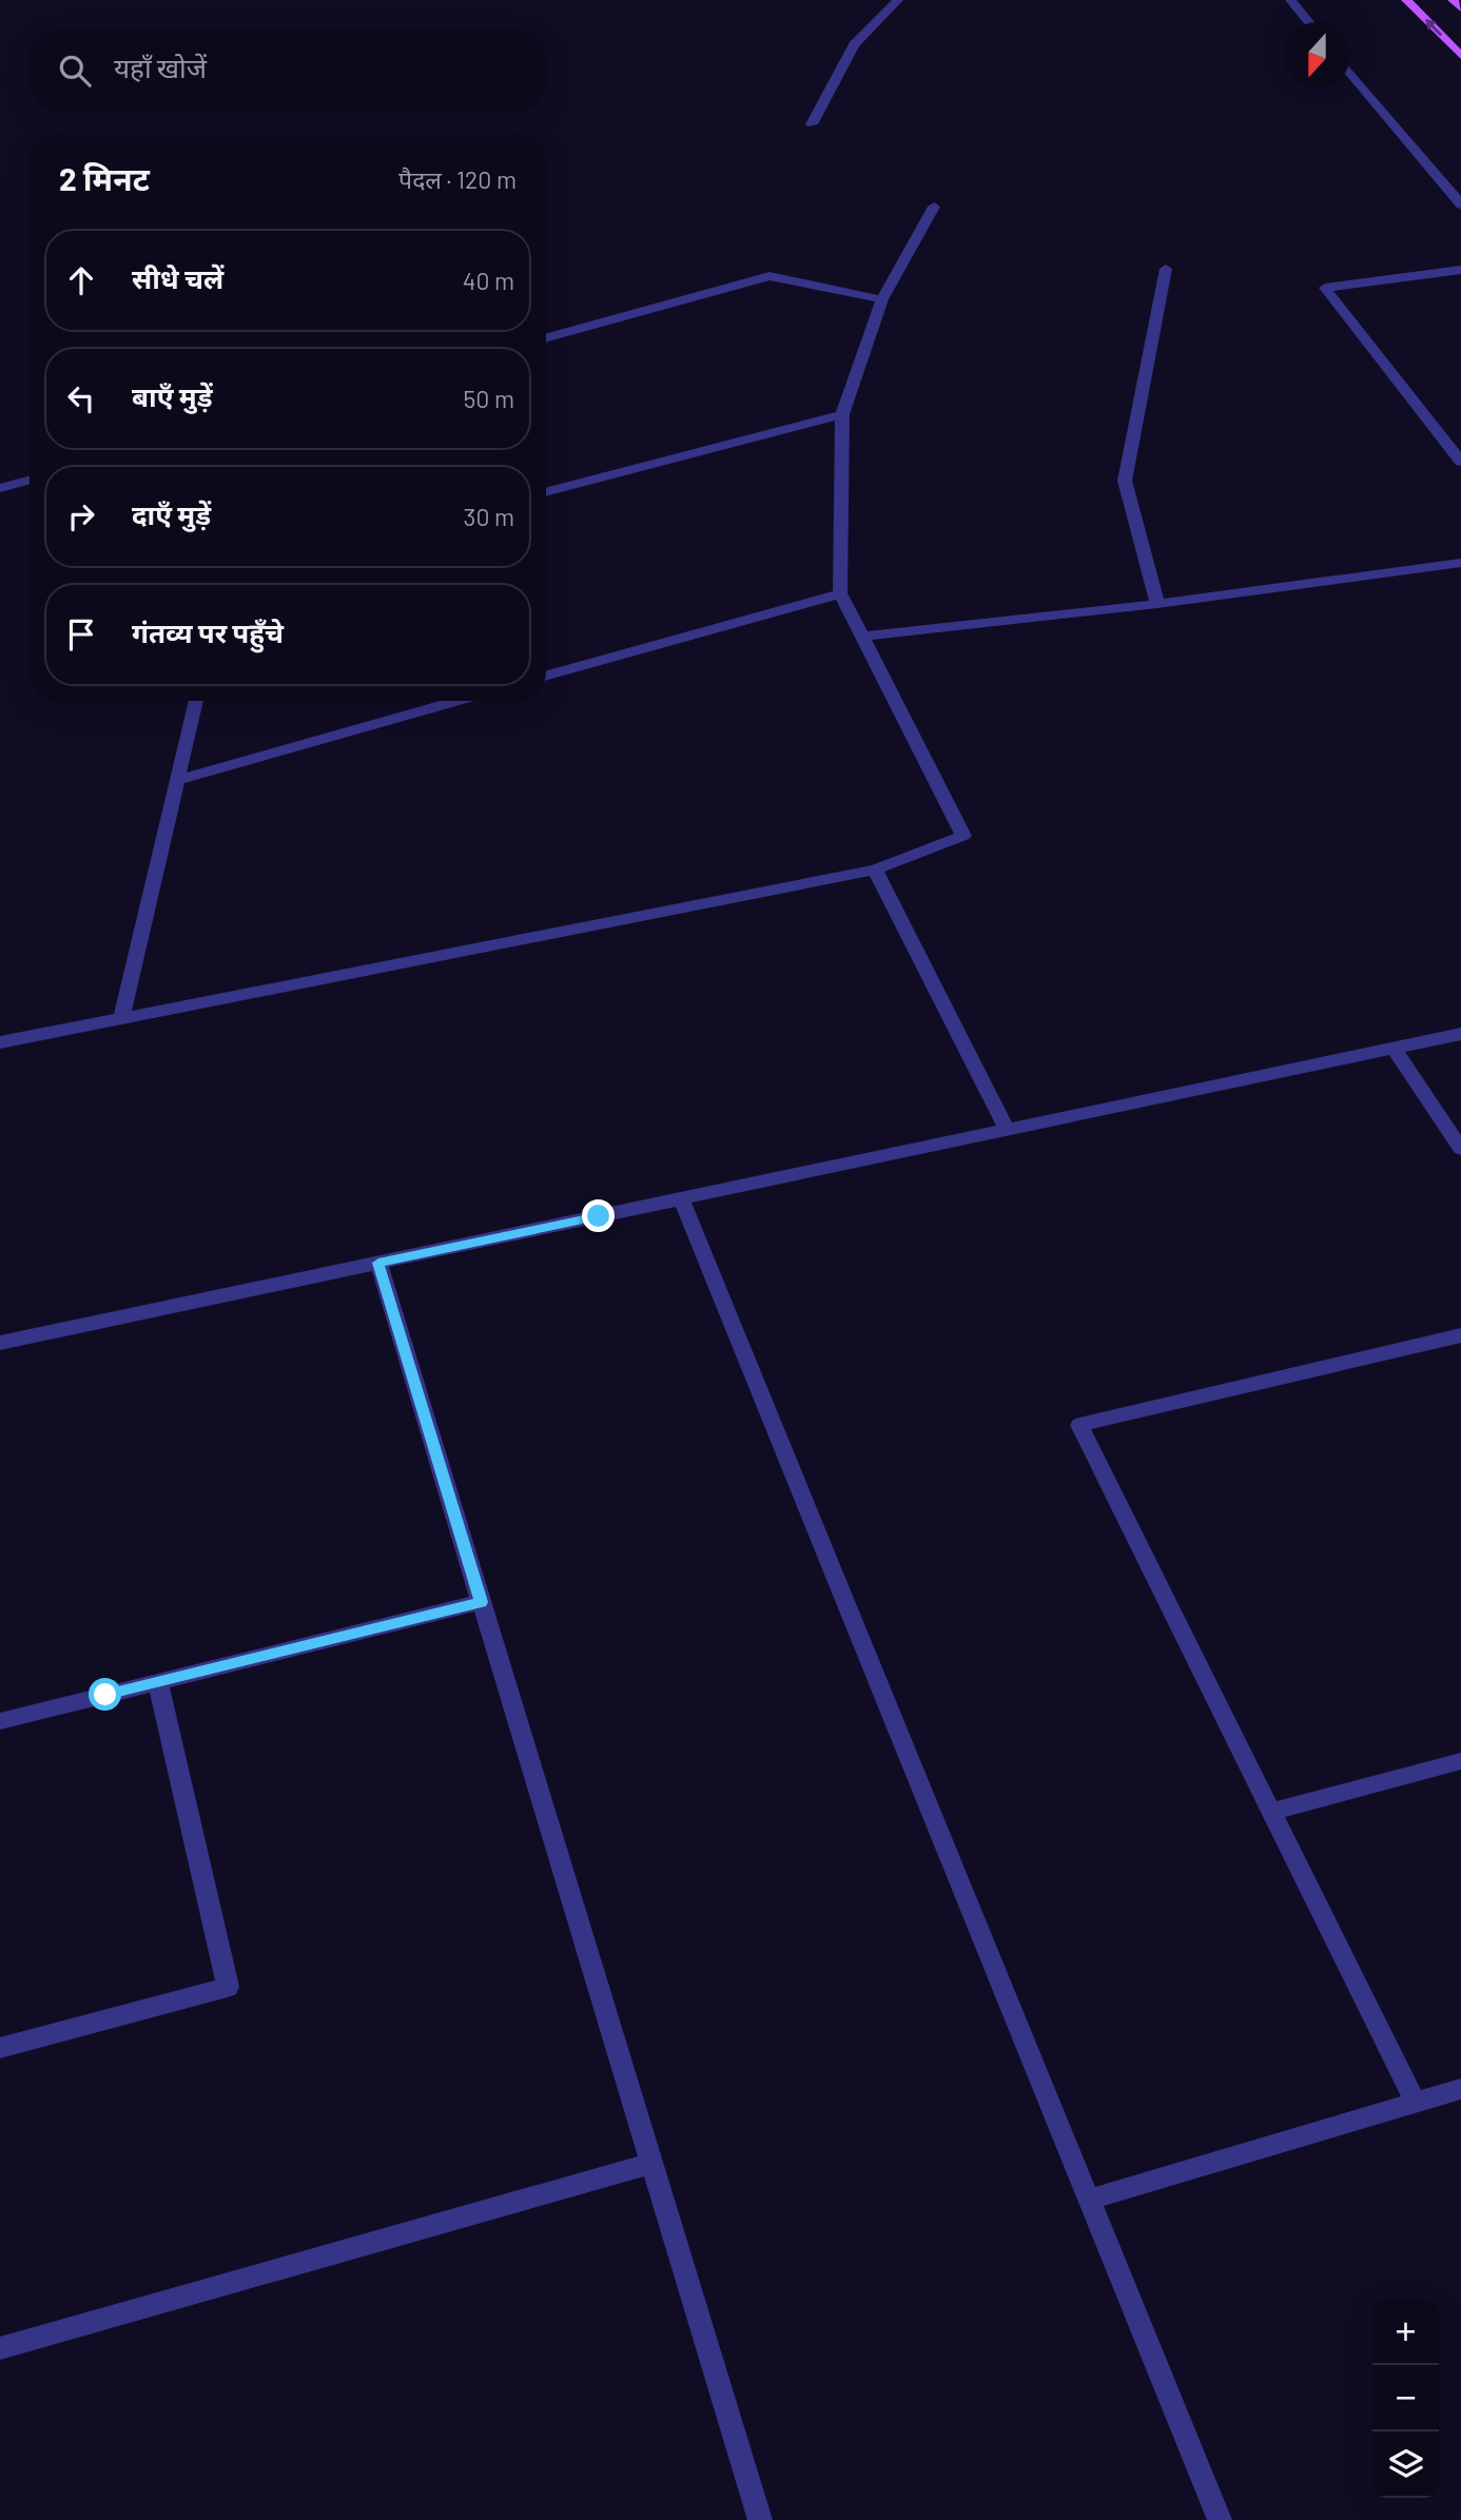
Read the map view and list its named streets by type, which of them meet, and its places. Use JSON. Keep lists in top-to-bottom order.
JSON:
{
  "north": "bottom",
  "page": {
    "search": "यहाँ खोजें",
    "heading": ["2 मिनट", "पैदल · 120 m"],
    "list": [
      ["सीधे चलें", "40 m"],
      ["बाएँ मुड़ें", "50 m"],
      ["दाएँ मुड़ें", "30 m"],
      "गंतव्य पर पहुँचे"
    ],
    "map_buttons": ["+", "−"]
  }
}
